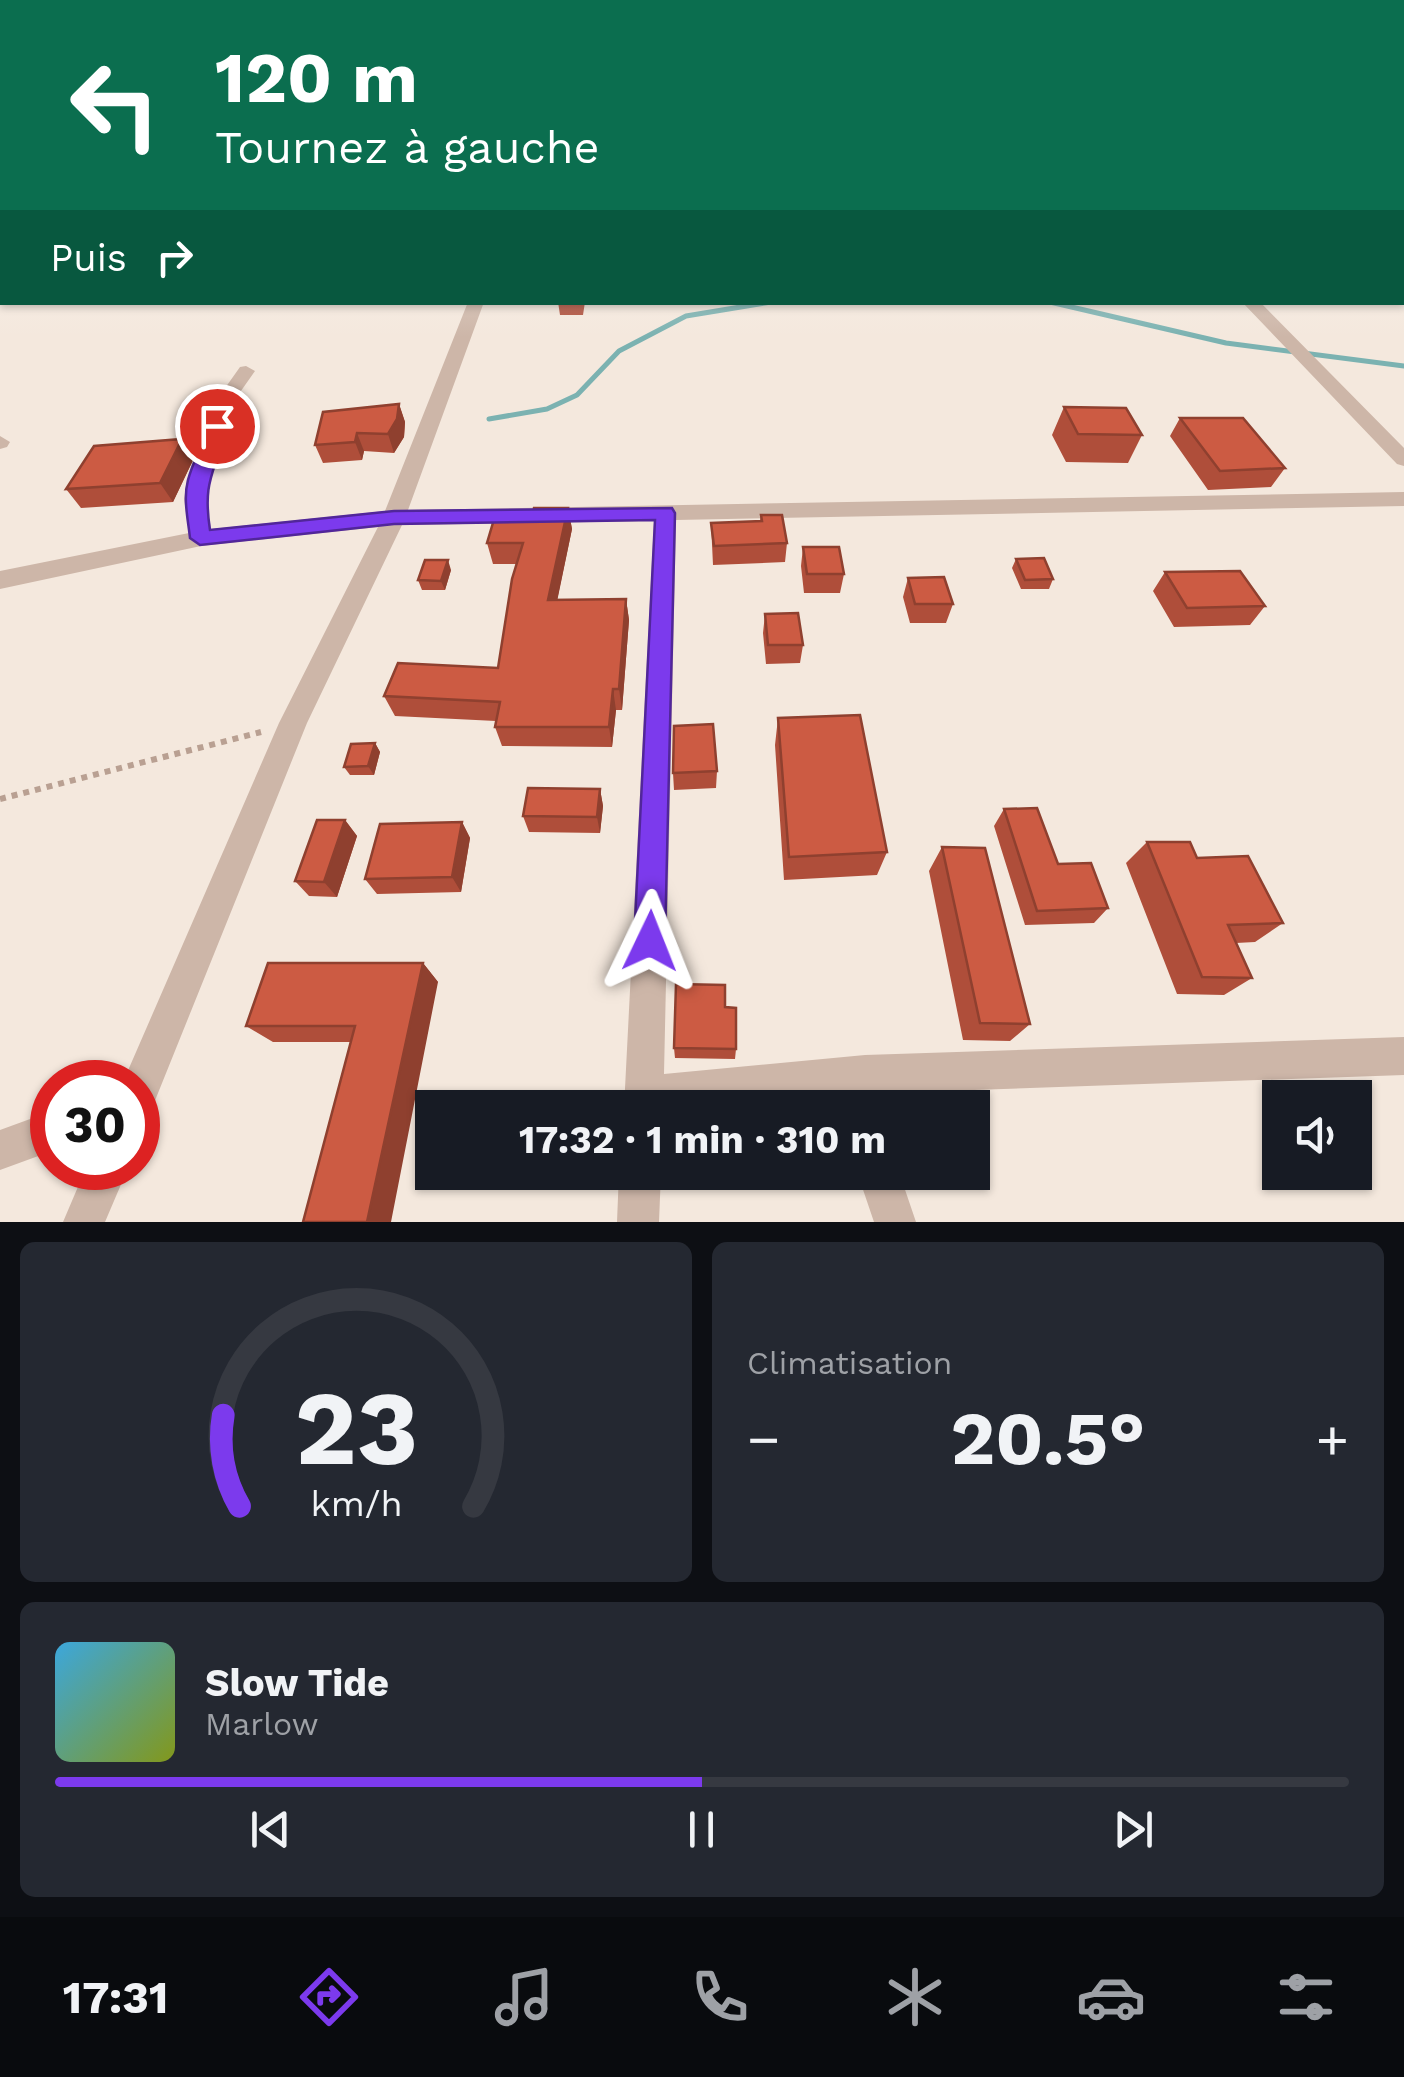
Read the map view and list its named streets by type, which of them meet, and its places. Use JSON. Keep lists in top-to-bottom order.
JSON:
{
  "page": {
    "turn": ["120 m", "Tournez à gauche"],
    "then": "Puis",
    "limit": "30",
    "trip": "17:32 · 1 min · 310 m",
    "tile": "Climatisation",
    "heat": ["−", "20.5°", "+"],
    "song": ["Slow Tide", "Marlow"],
    "tabs": "17:31",
    "gauge": ["23", "km/h"]
  }
}
